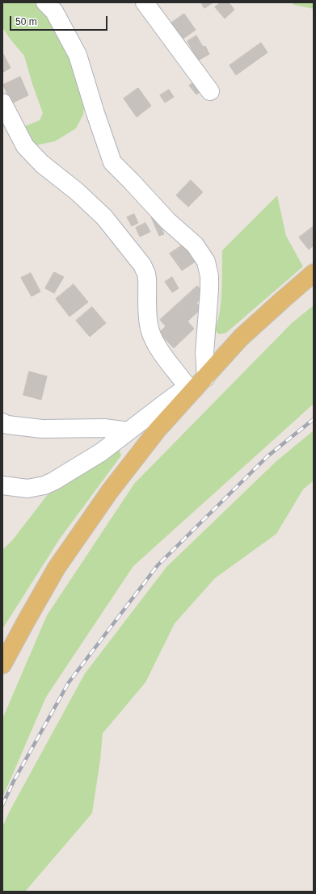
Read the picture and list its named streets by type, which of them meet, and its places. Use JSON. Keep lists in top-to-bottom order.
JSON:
{
  "scale_bar": "50 m"
}
